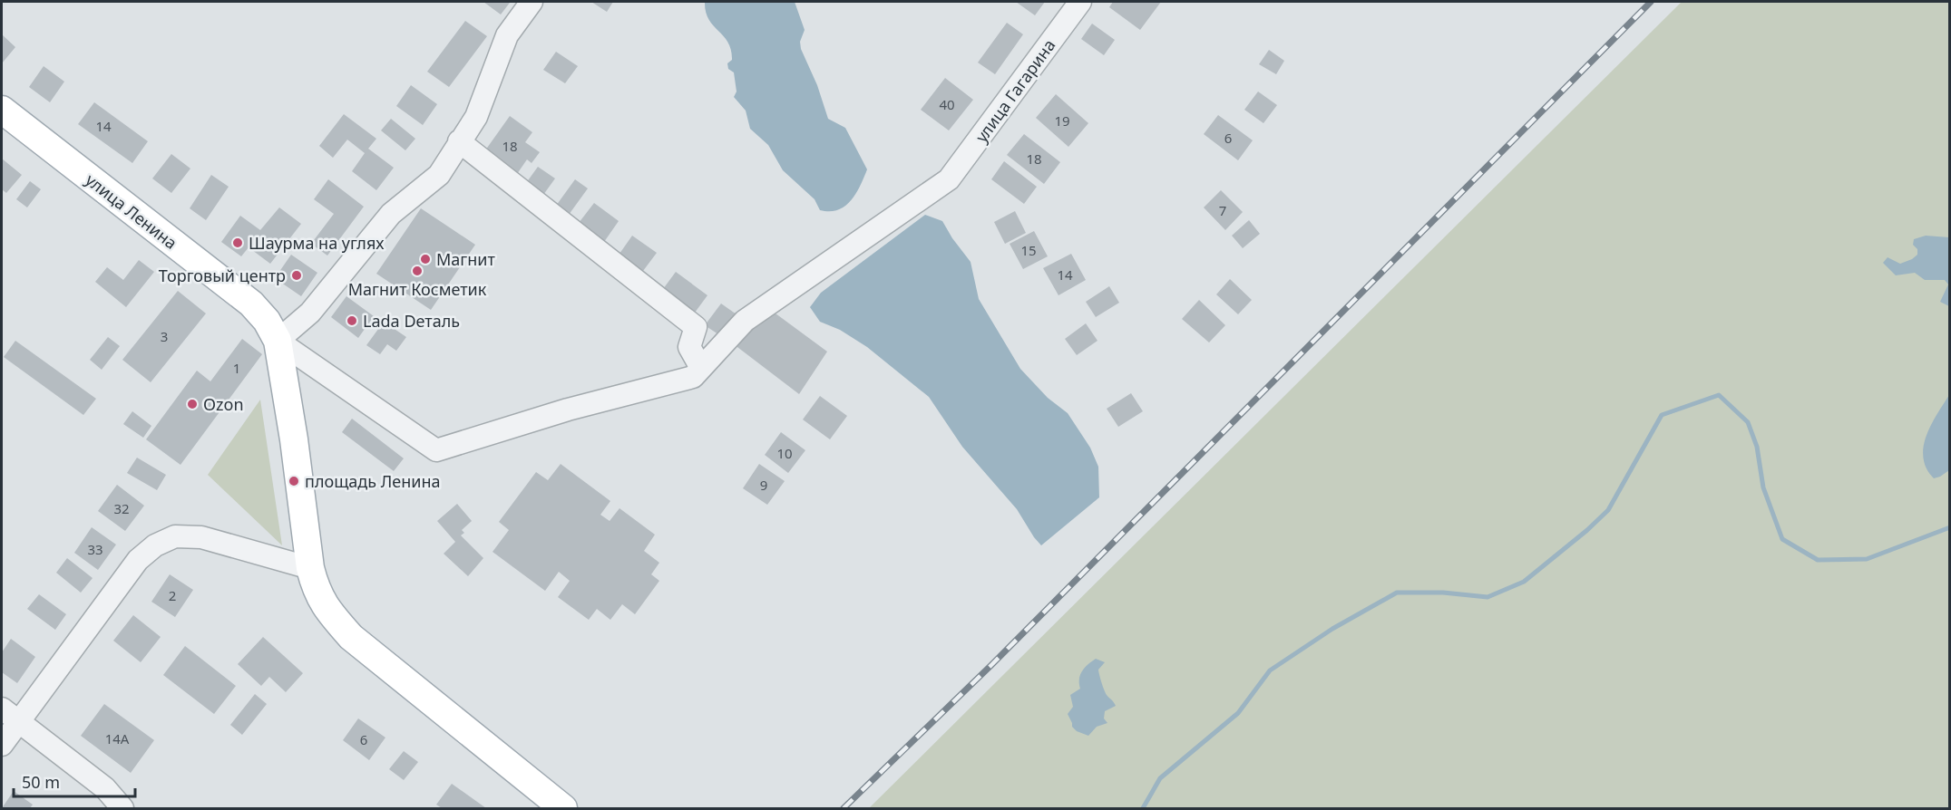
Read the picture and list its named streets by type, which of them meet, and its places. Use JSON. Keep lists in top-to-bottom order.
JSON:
{
  "streets": {
    "main road": ["улица Ленина"],
    "street": ["улица Гагарина"]
  },
  "places": [
    "Шаурма на углях",
    "Магнит",
    "Магнит Косметик",
    "Торговый центр",
    "Lada Dеталь",
    "Ozon",
    "площадь Ленина"
  ],
  "house_numbers": [
    "40",
    "19",
    "14",
    "6",
    "18",
    "18",
    "7",
    "15",
    "14",
    "3",
    "1",
    "10",
    "9",
    "32",
    "33",
    "2",
    "14А",
    "6"
  ],
  "scale_bar": "50 m"
}
